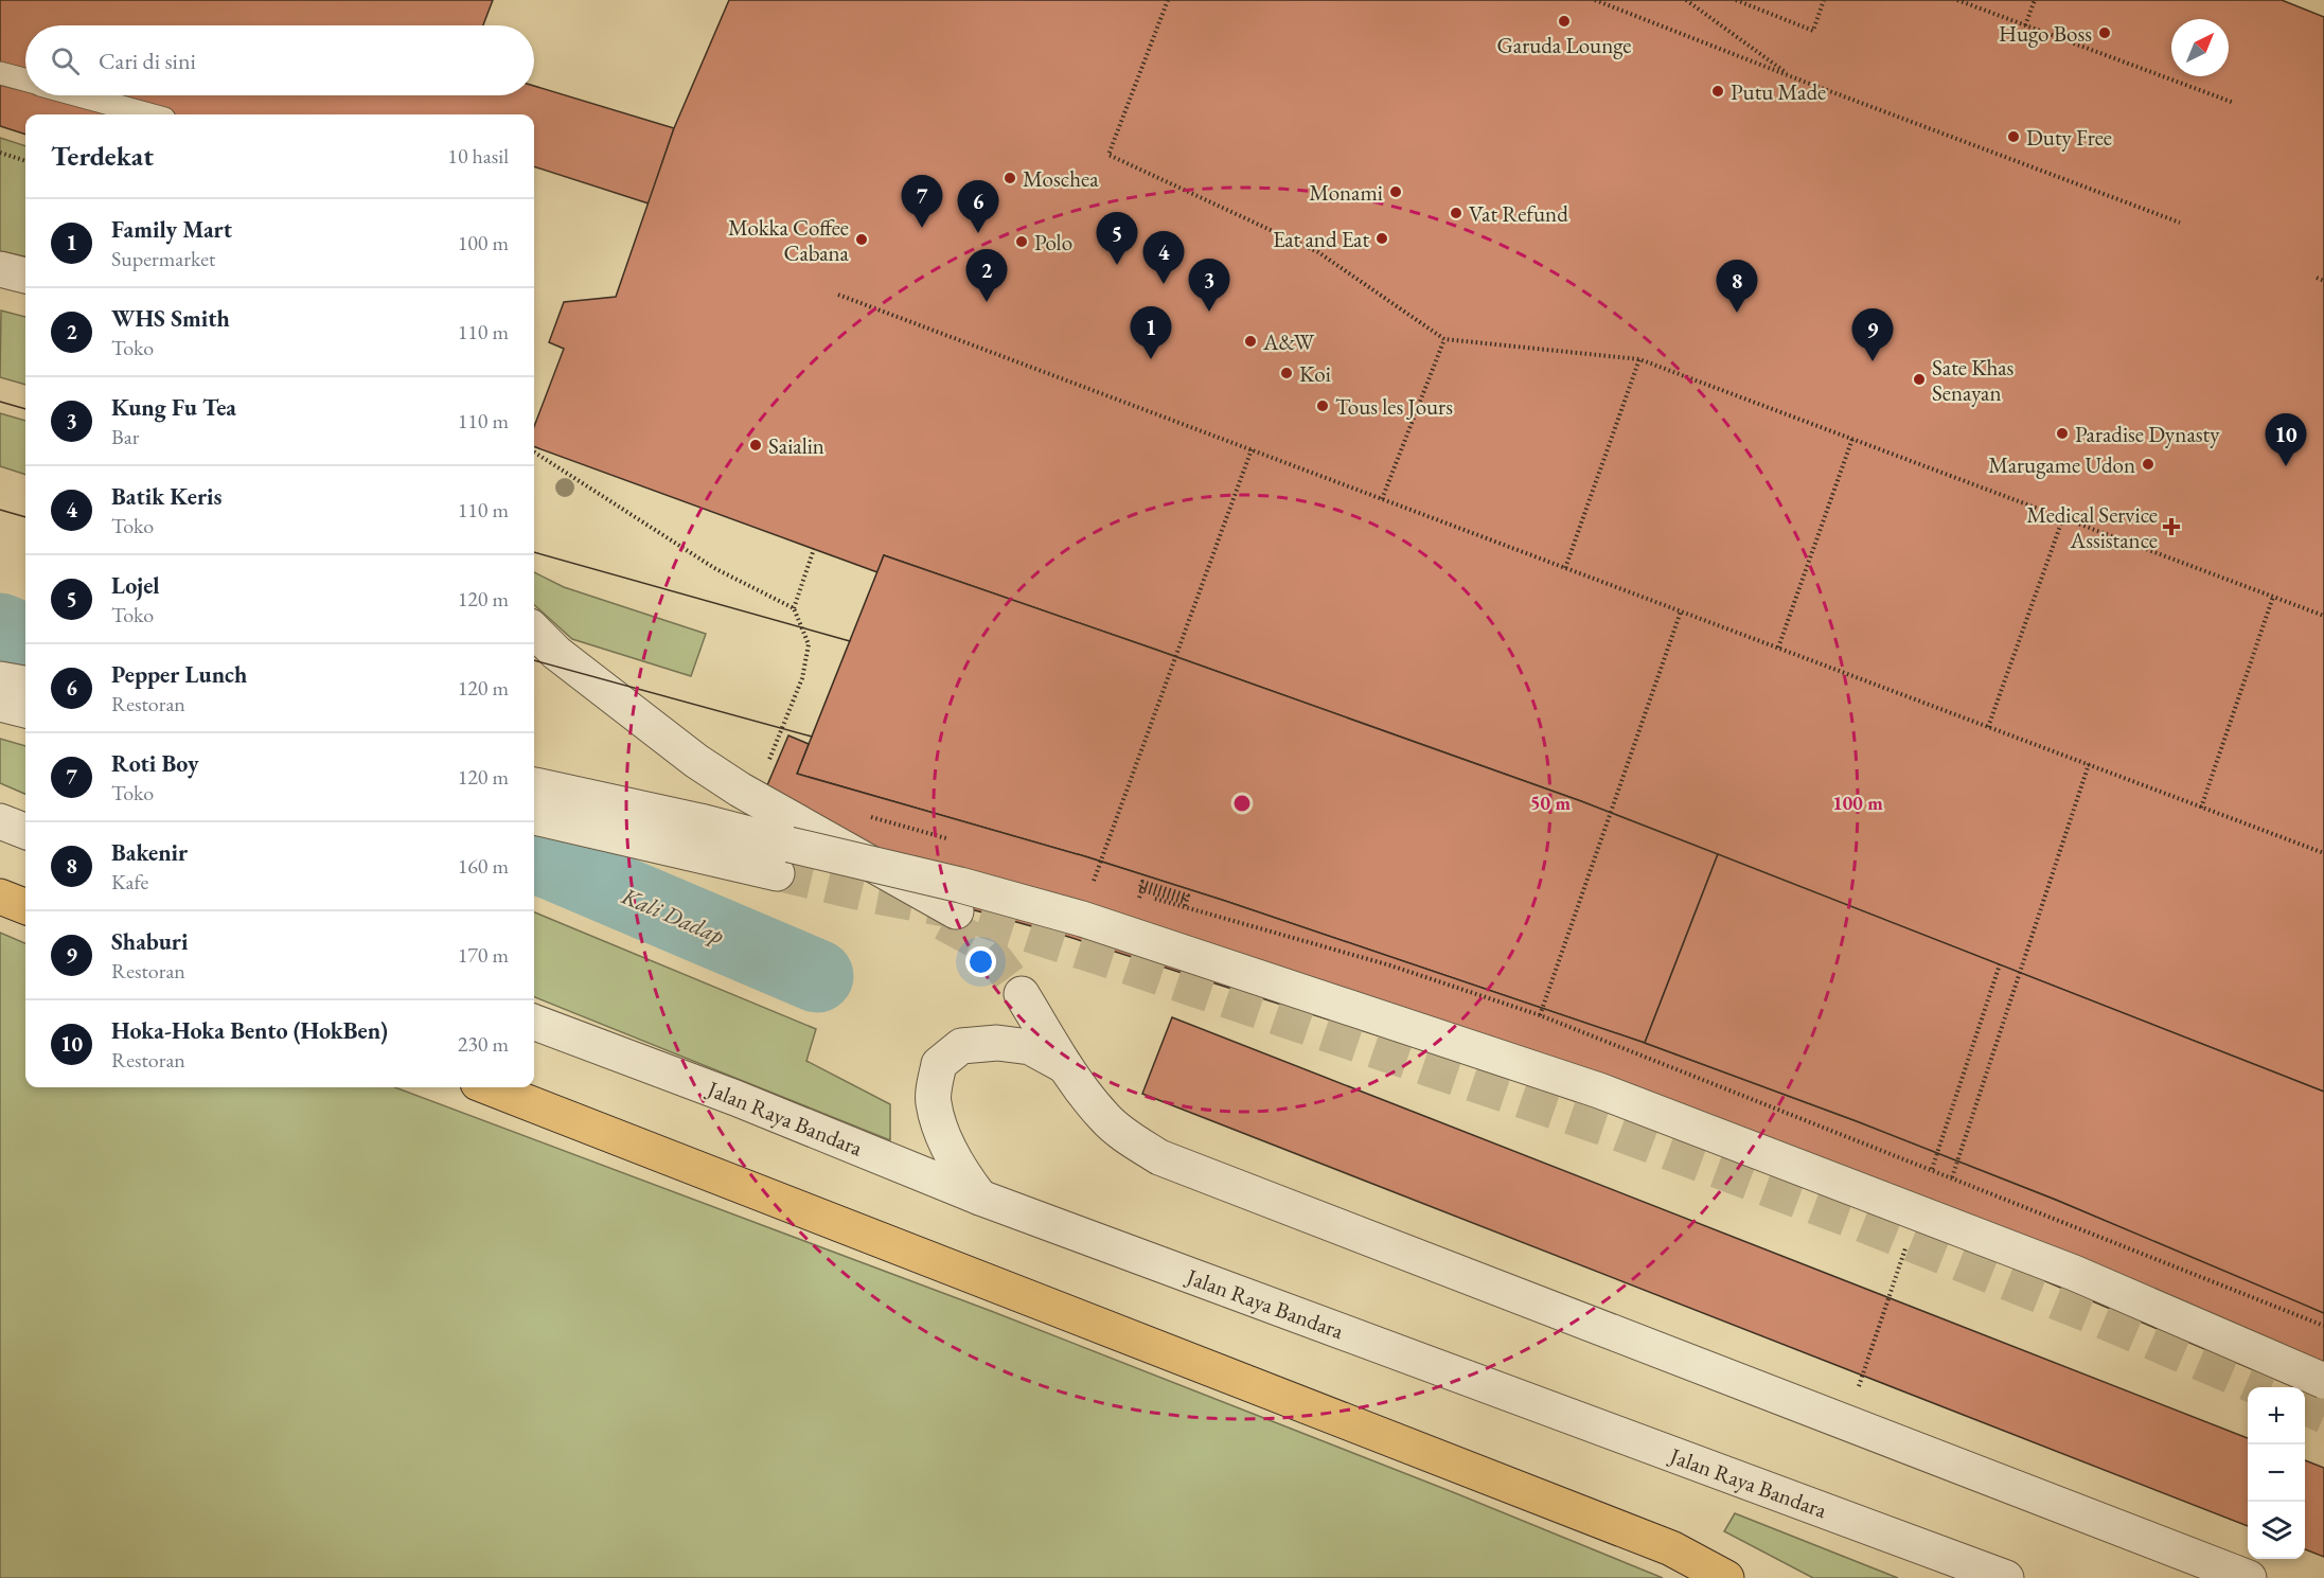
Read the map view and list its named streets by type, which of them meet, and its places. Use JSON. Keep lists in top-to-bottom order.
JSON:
{
  "streets": {
    "street": ["Jalan Raya Bandara"]
  },
  "water": ["Kali Dadap"],
  "places": {
    "other": [
      "Garuda Lounge",
      "Hugo Boss",
      "Putu Made",
      "Duty Free",
      "Moschea",
      "Monami",
      "Vat Refund",
      "Eat and Eat",
      "Mokka Coffee Cabana",
      "Polo",
      "A&W",
      "Koi",
      "Sate Khas Senayan",
      "Tous les Jours",
      "Paradise Dynasty",
      "Saialin",
      "Marugame Udon"
    ],
    "health": ["Medical Service Assistance"]
  },
  "north": "top right",
  "page": {
    "search": "Cari di sini",
    "heading": ["Terdekat", "10 hasil"],
    "pins": [
      "7",
      "6",
      "5",
      "4",
      "2",
      "3",
      "8",
      "1",
      "9",
      "10"
    ],
    "list": [
      {
        "mark": "1",
        "name": "Family Mart",
        "note": "Supermarket",
        "value": "100 m"
      },
      {
        "mark": "2",
        "name": "WHS Smith",
        "note": "Toko",
        "value": "110 m"
      },
      {
        "mark": "3",
        "name": "Kung Fu Tea",
        "note": "Bar",
        "value": "110 m"
      },
      {
        "mark": "4",
        "name": "Batik Keris",
        "note": "Toko",
        "value": "110 m"
      },
      {
        "mark": "5",
        "name": "Lojel",
        "note": "Toko",
        "value": "120 m"
      },
      {
        "mark": "6",
        "name": "Pepper Lunch",
        "note": "Restoran",
        "value": "120 m"
      },
      {
        "mark": "7",
        "name": "Roti Boy",
        "note": "Toko",
        "value": "120 m"
      },
      {
        "mark": "8",
        "name": "Bakenir",
        "note": "Kafe",
        "value": "160 m"
      },
      {
        "mark": "9",
        "name": "Shaburi",
        "note": "Restoran",
        "value": "170 m"
      },
      {
        "mark": "10",
        "name": "Hoka-Hoka Bento (HokBen)",
        "note": "Restoran",
        "value": "230 m"
      }
    ],
    "map_buttons": ["+", "−"]
  },
  "rings": ["50 m", "100 m"]
}
